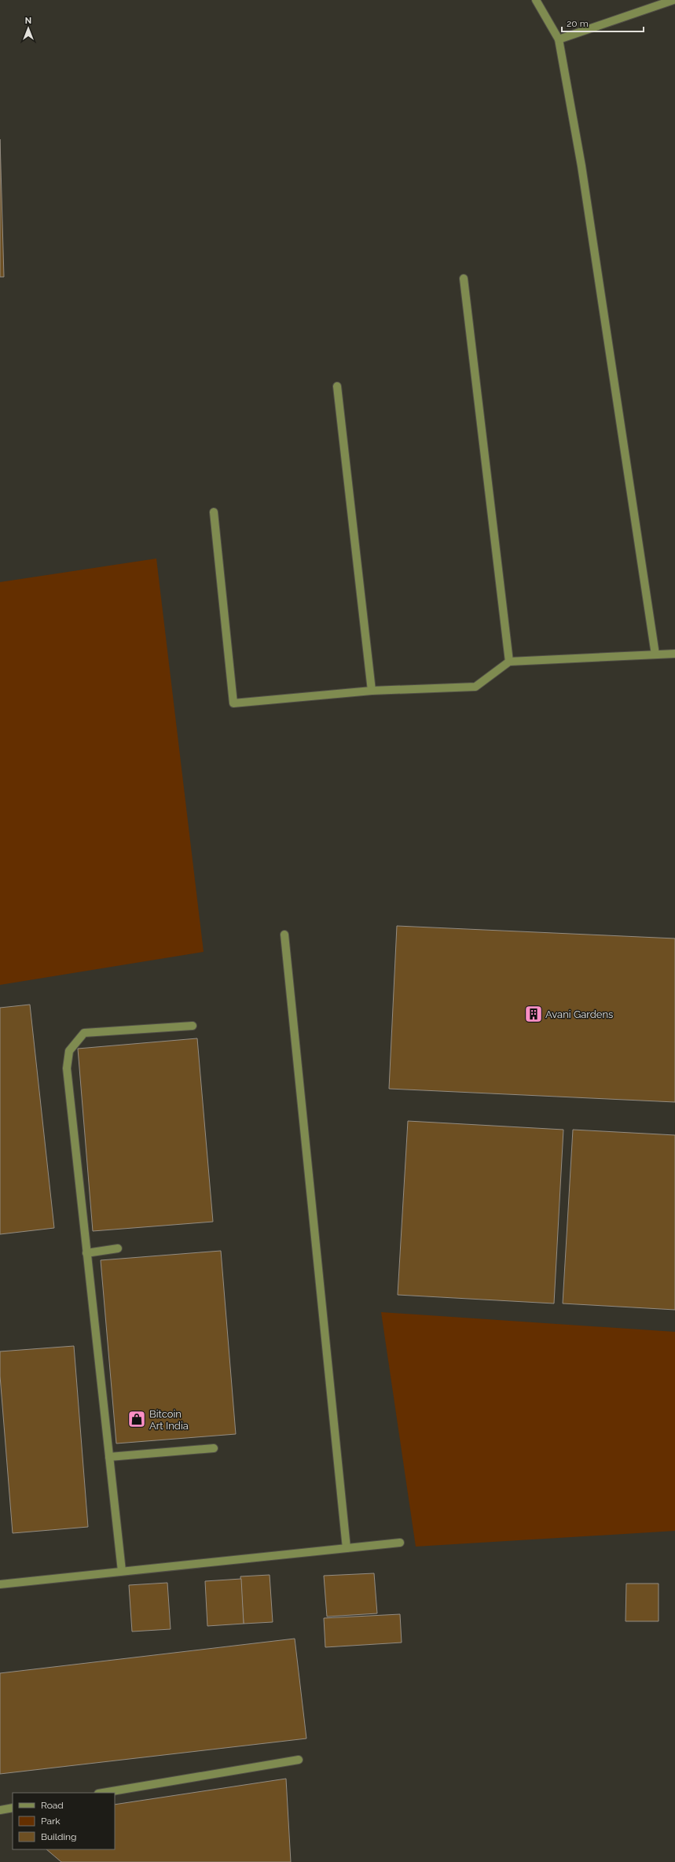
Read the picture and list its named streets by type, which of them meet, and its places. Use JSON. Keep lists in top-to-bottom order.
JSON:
{
  "places": {
    "building": ["Avani Gardens"],
    "shop": ["Bitcoin Art India"]
  },
  "legend": ["Road", "Park", "Building"],
  "scale_bar": "20 m",
  "north": "top"
}
